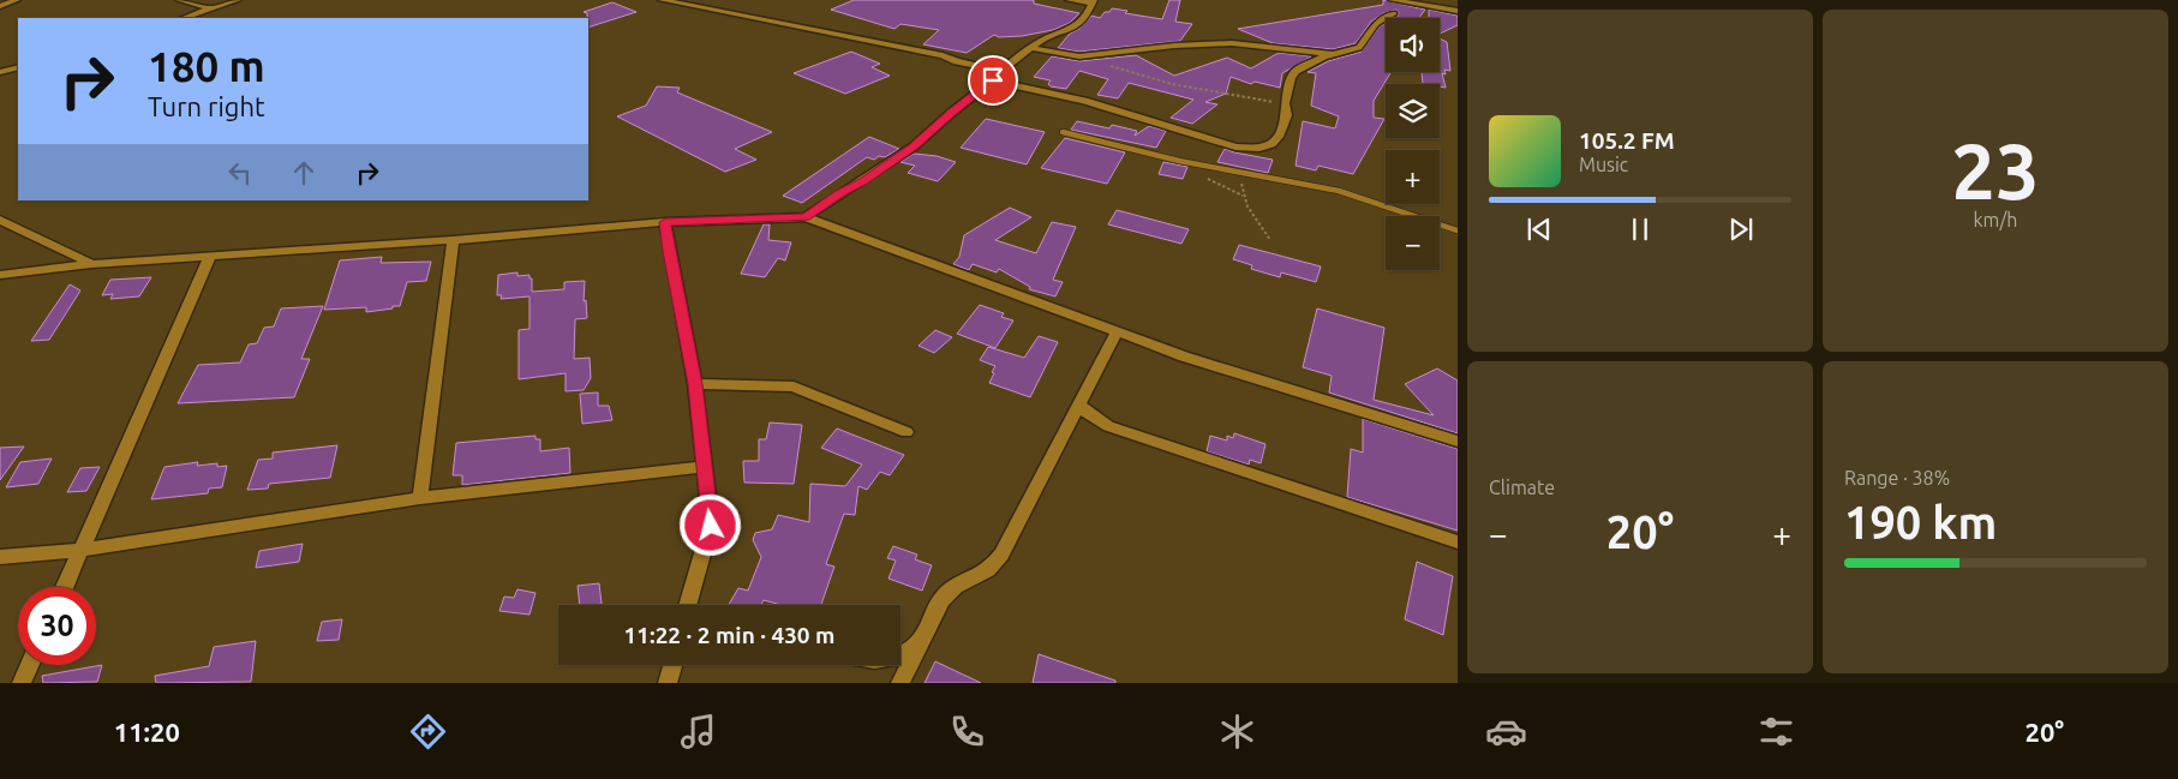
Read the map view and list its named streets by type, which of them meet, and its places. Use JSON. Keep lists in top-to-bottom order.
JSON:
{
  "page": {
    "tile": [
      ["23", "km/h"],
      "Climate",
      ["Range · 38%", "190 km"]
    ],
    "map_buttons": ["+", "−"],
    "turn": ["180 m", "Turn right"],
    "song": ["105.2 FM", "Music"],
    "heat": ["−", "20°", "+"],
    "limit": "30",
    "trip": "11:22 · 2 min · 430 m",
    "tabs": ["11:20", "20°"]
  }
}
